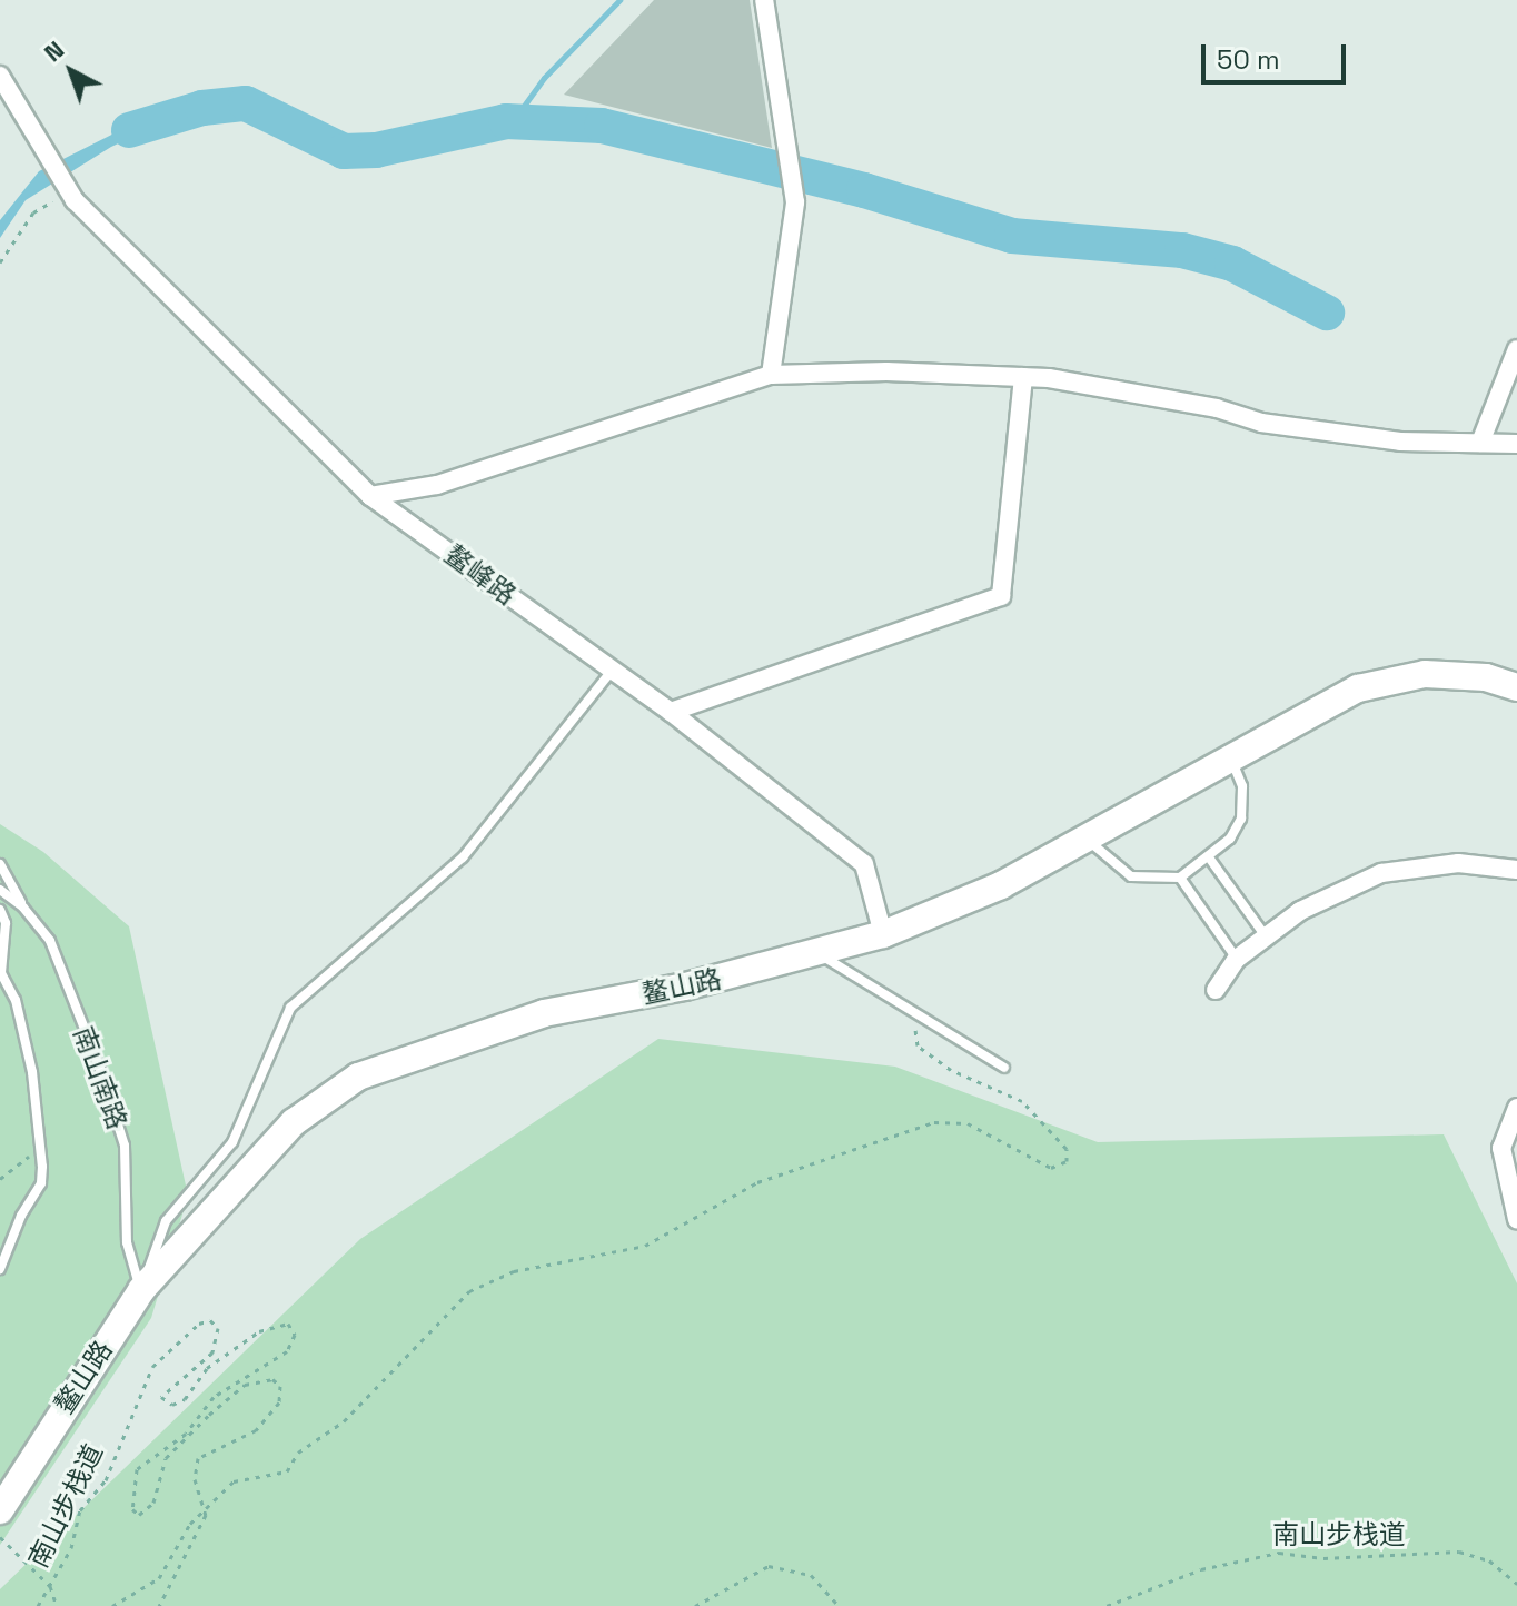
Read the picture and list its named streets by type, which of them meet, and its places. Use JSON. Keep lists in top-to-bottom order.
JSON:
{
  "streets": {
    "street": ["鳌峰路", "鳌山路"],
    "lane": ["南山南路"],
    "path": ["南山步栈道"]
  },
  "crossings": [
    ["鳌峰路", "鳌山路"],
    ["鳌山路", "南山南路"]
  ],
  "scale_bar": "50 m",
  "north": "top left"
}
